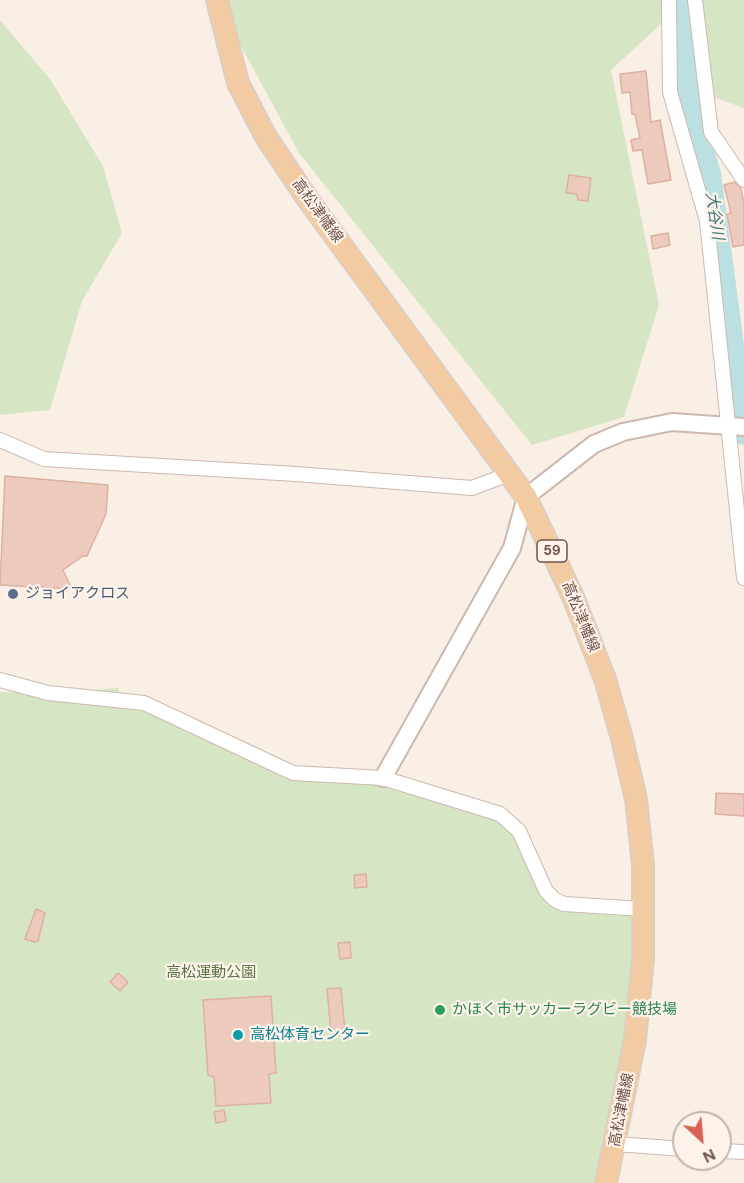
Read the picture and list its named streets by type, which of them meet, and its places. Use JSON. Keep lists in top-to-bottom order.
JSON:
{
  "streets": {
    "main road": ["高松津幡線", "59"]
  },
  "water": ["大谷川"],
  "parks": ["高松運動公園"],
  "places": ["ジョイアクロス", "かほく市サッカーラグビー競技場", "高松体育センター"],
  "north": "bottom right"
}
